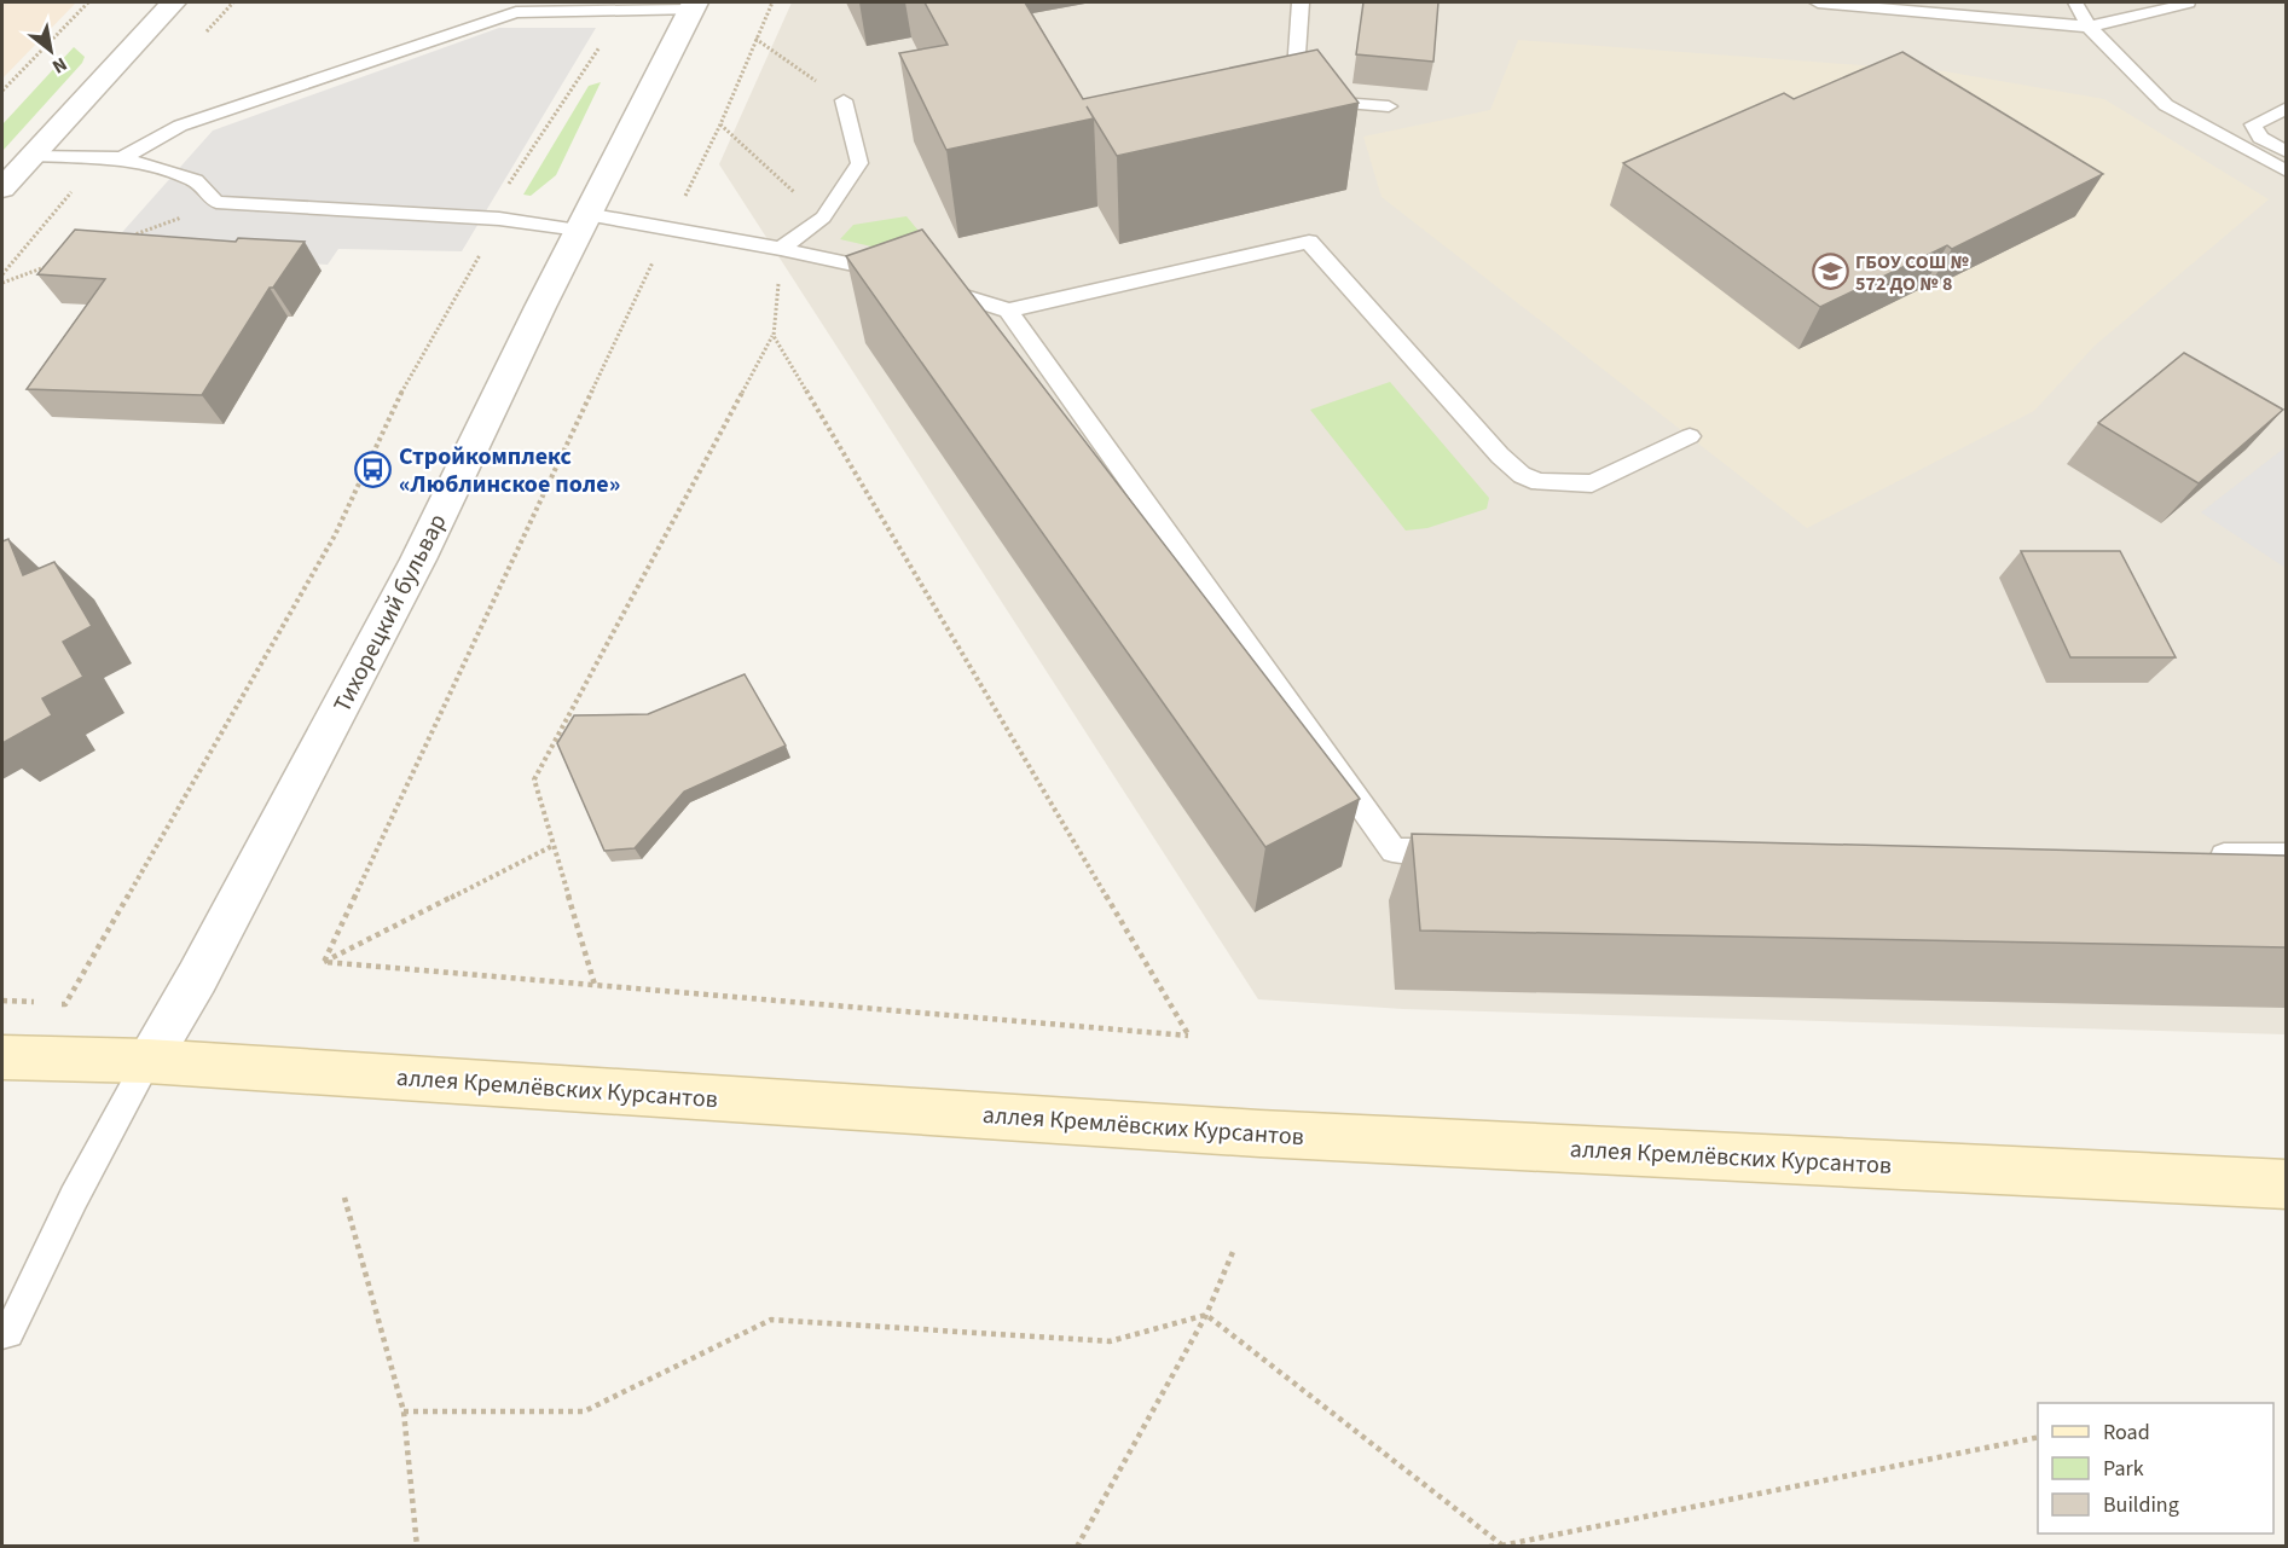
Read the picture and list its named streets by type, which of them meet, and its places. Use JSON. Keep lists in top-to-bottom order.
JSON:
{
  "streets": {
    "main road": ["аллея Кремлёвских Курсантов"],
    "street": ["Тихорецкий бульвар"]
  },
  "crossings": [
    ["Тихорецкий бульвар", "аллея Кремлёвских Курсантов"]
  ],
  "places": {
    "school or university": ["ГБОУ СОШ № 572 ДО № 8"],
    "bus stop": ["Стройкомплекс «Люблинское поле»"]
  },
  "legend": ["Road", "Park", "Building"],
  "north": "bottom right"
}
